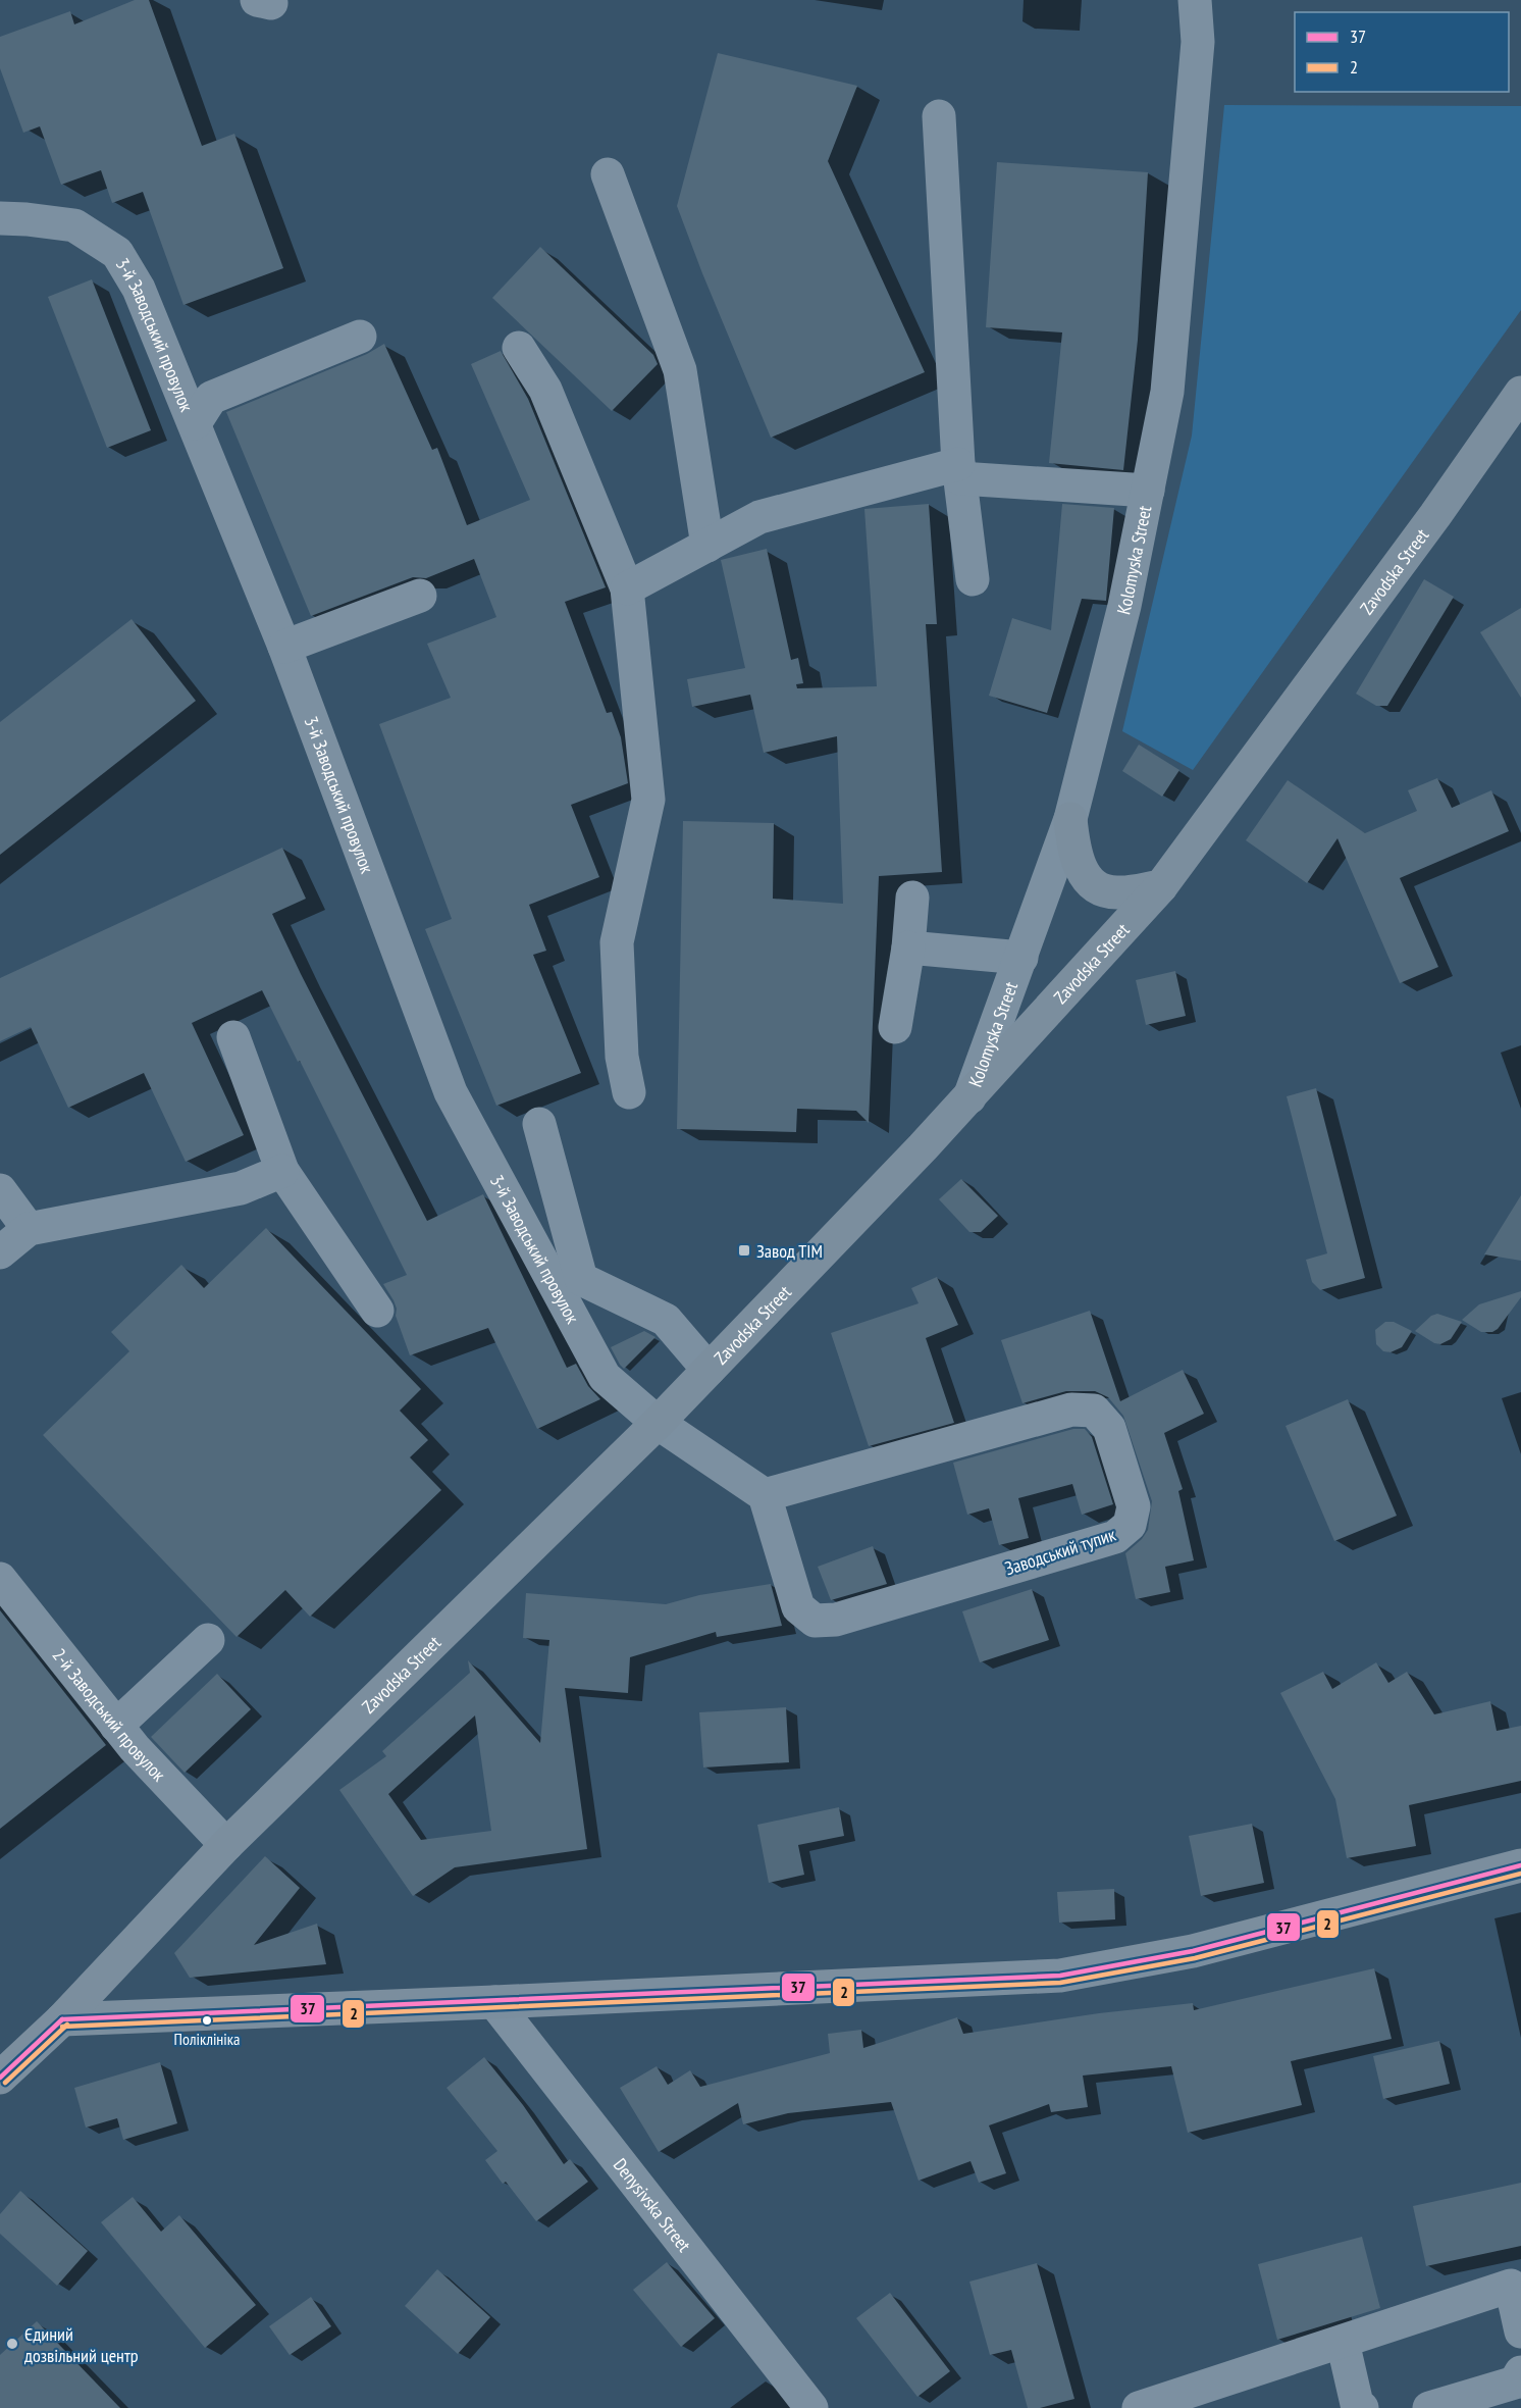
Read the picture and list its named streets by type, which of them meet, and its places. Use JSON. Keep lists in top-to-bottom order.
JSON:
{
  "streets": {
    "main road": ["Zavodska Street"],
    "street": [
      "3-й Заводський провулок",
      "Kolomyska Street",
      "Заводський тупик",
      "2-й Заводський провулок",
      "Denysivska Street"
    ]
  },
  "crossings": [
    ["3-й Заводський провулок", "Zavodska Street"],
    ["Kolomyska Street", "Zavodska Street"],
    ["Zavodska Street", "2-й Заводський провулок"]
  ],
  "places": {
    "transit": ["Завод ТІМ"],
    "other": ["Поліклініка", "Єдиний дозвільний центр"]
  },
  "lines": ["transit line 37", "transit line 2"],
  "legend": ["37", "2"]
}
